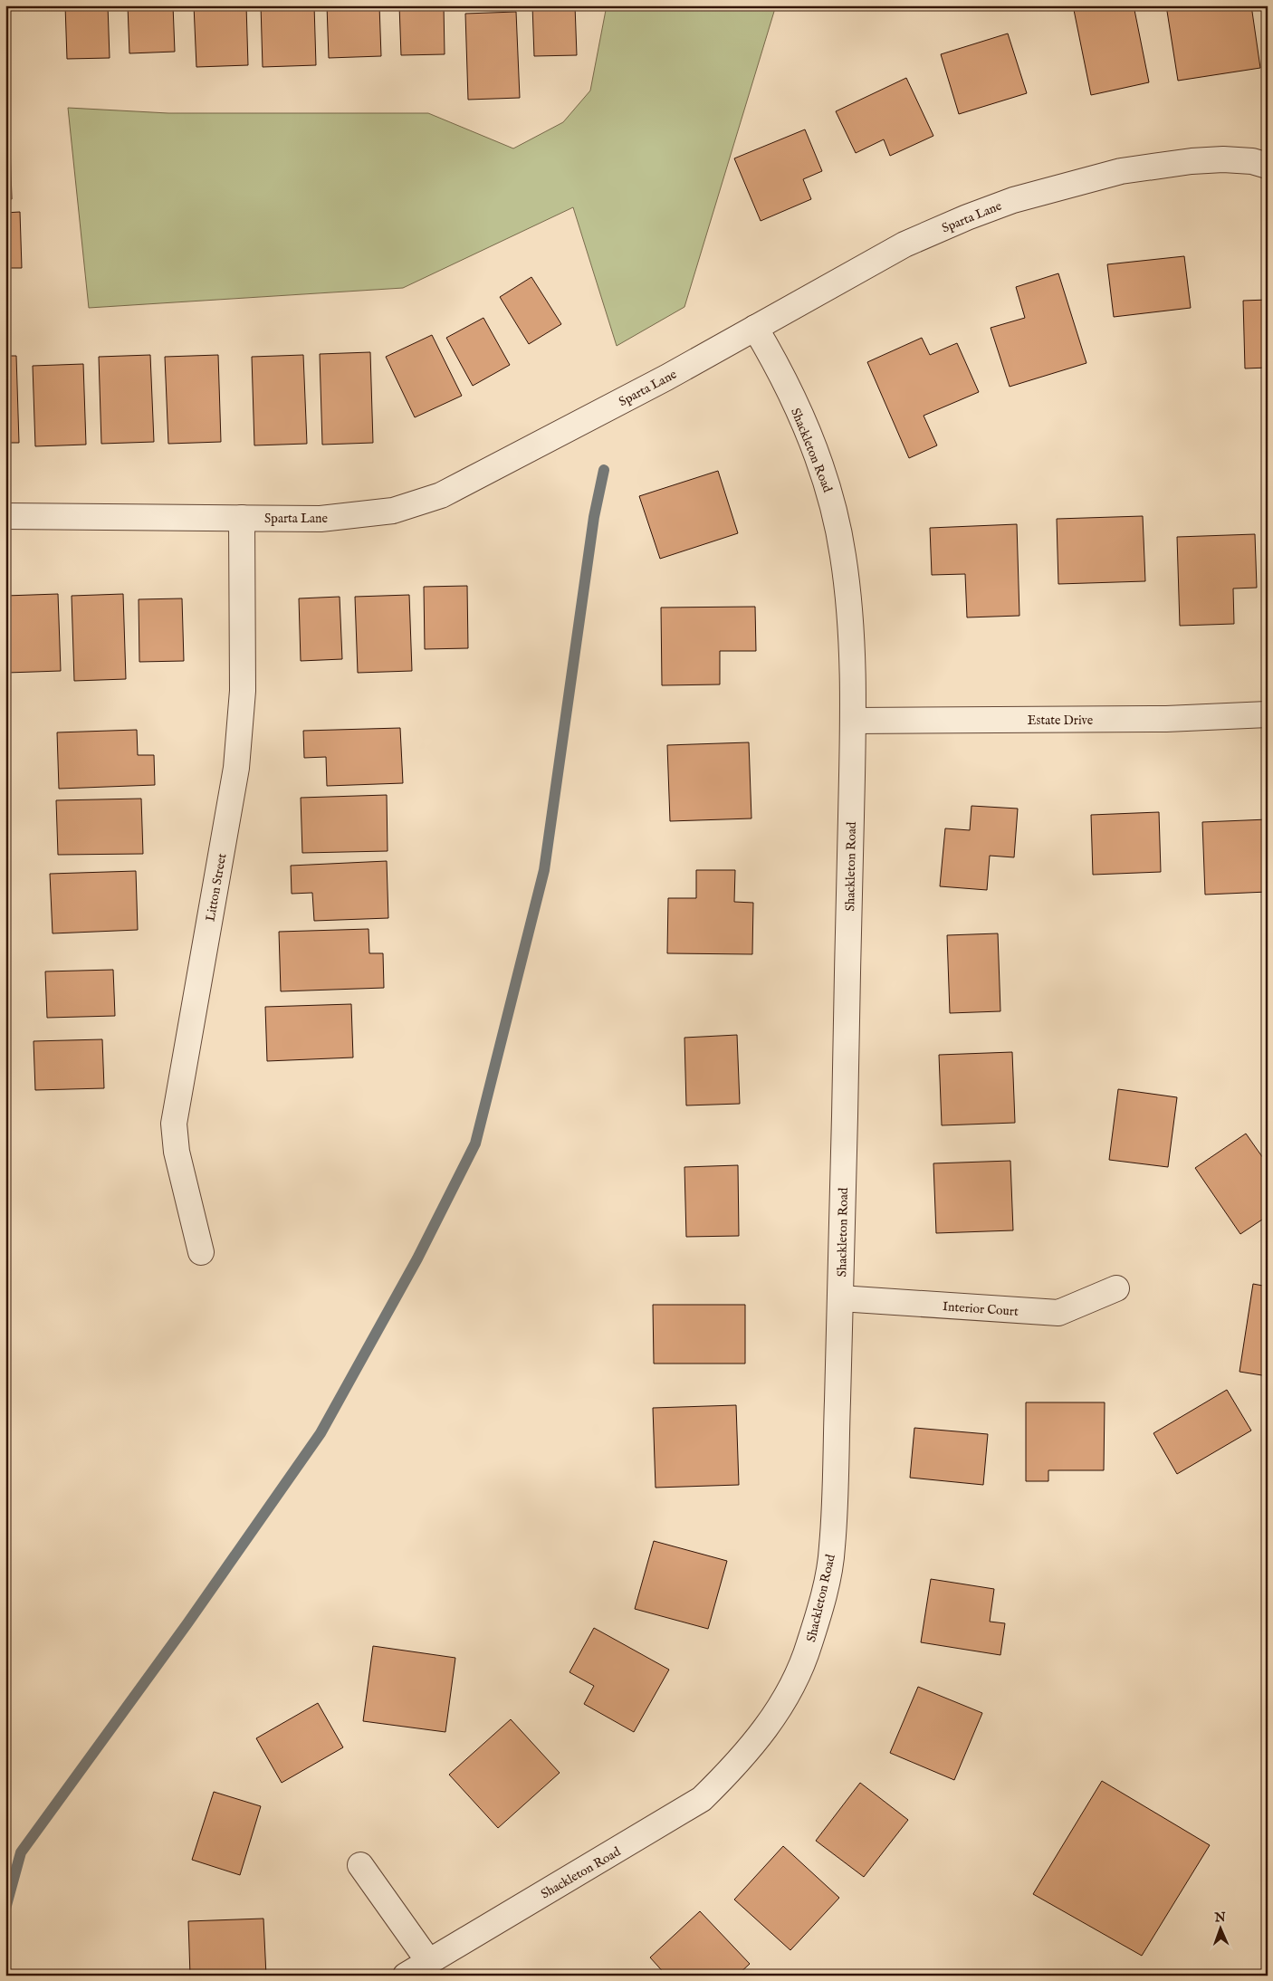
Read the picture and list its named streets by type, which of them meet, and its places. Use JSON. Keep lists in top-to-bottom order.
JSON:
{
  "streets": {
    "street": [
      "Sparta Lane",
      "Shackleton Road",
      "Estate Drive",
      "Litton Street",
      "Interior Court"
    ]
  },
  "crossings": [
    ["Sparta Lane", "Shackleton Road"],
    ["Sparta Lane", "Litton Street"],
    ["Shackleton Road", "Estate Drive"],
    ["Shackleton Road", "Interior Court"]
  ],
  "north": "top"
}
